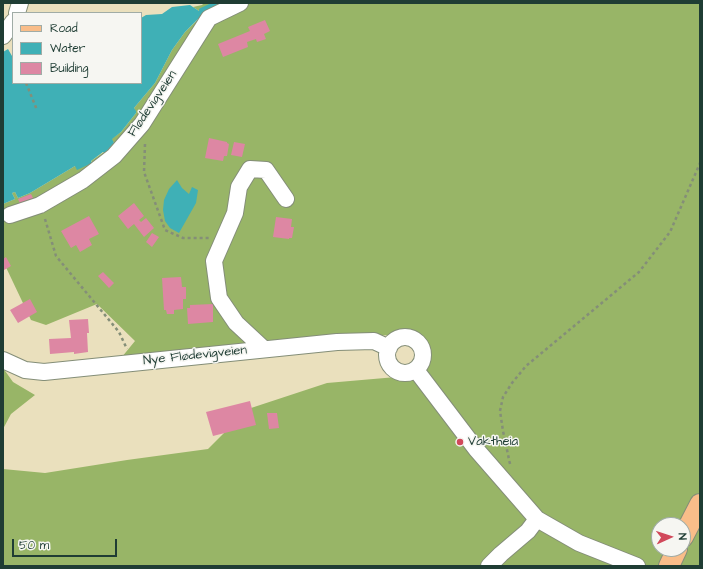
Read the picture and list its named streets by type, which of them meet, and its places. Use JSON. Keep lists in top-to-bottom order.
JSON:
{
  "streets": {
    "street": ["Flødevigveien", "Nye Flødevigveien"]
  },
  "places": ["Vaktheia"],
  "legend": ["Road", "Water", "Building"],
  "scale_bar": "50 m",
  "north": "right"
}
